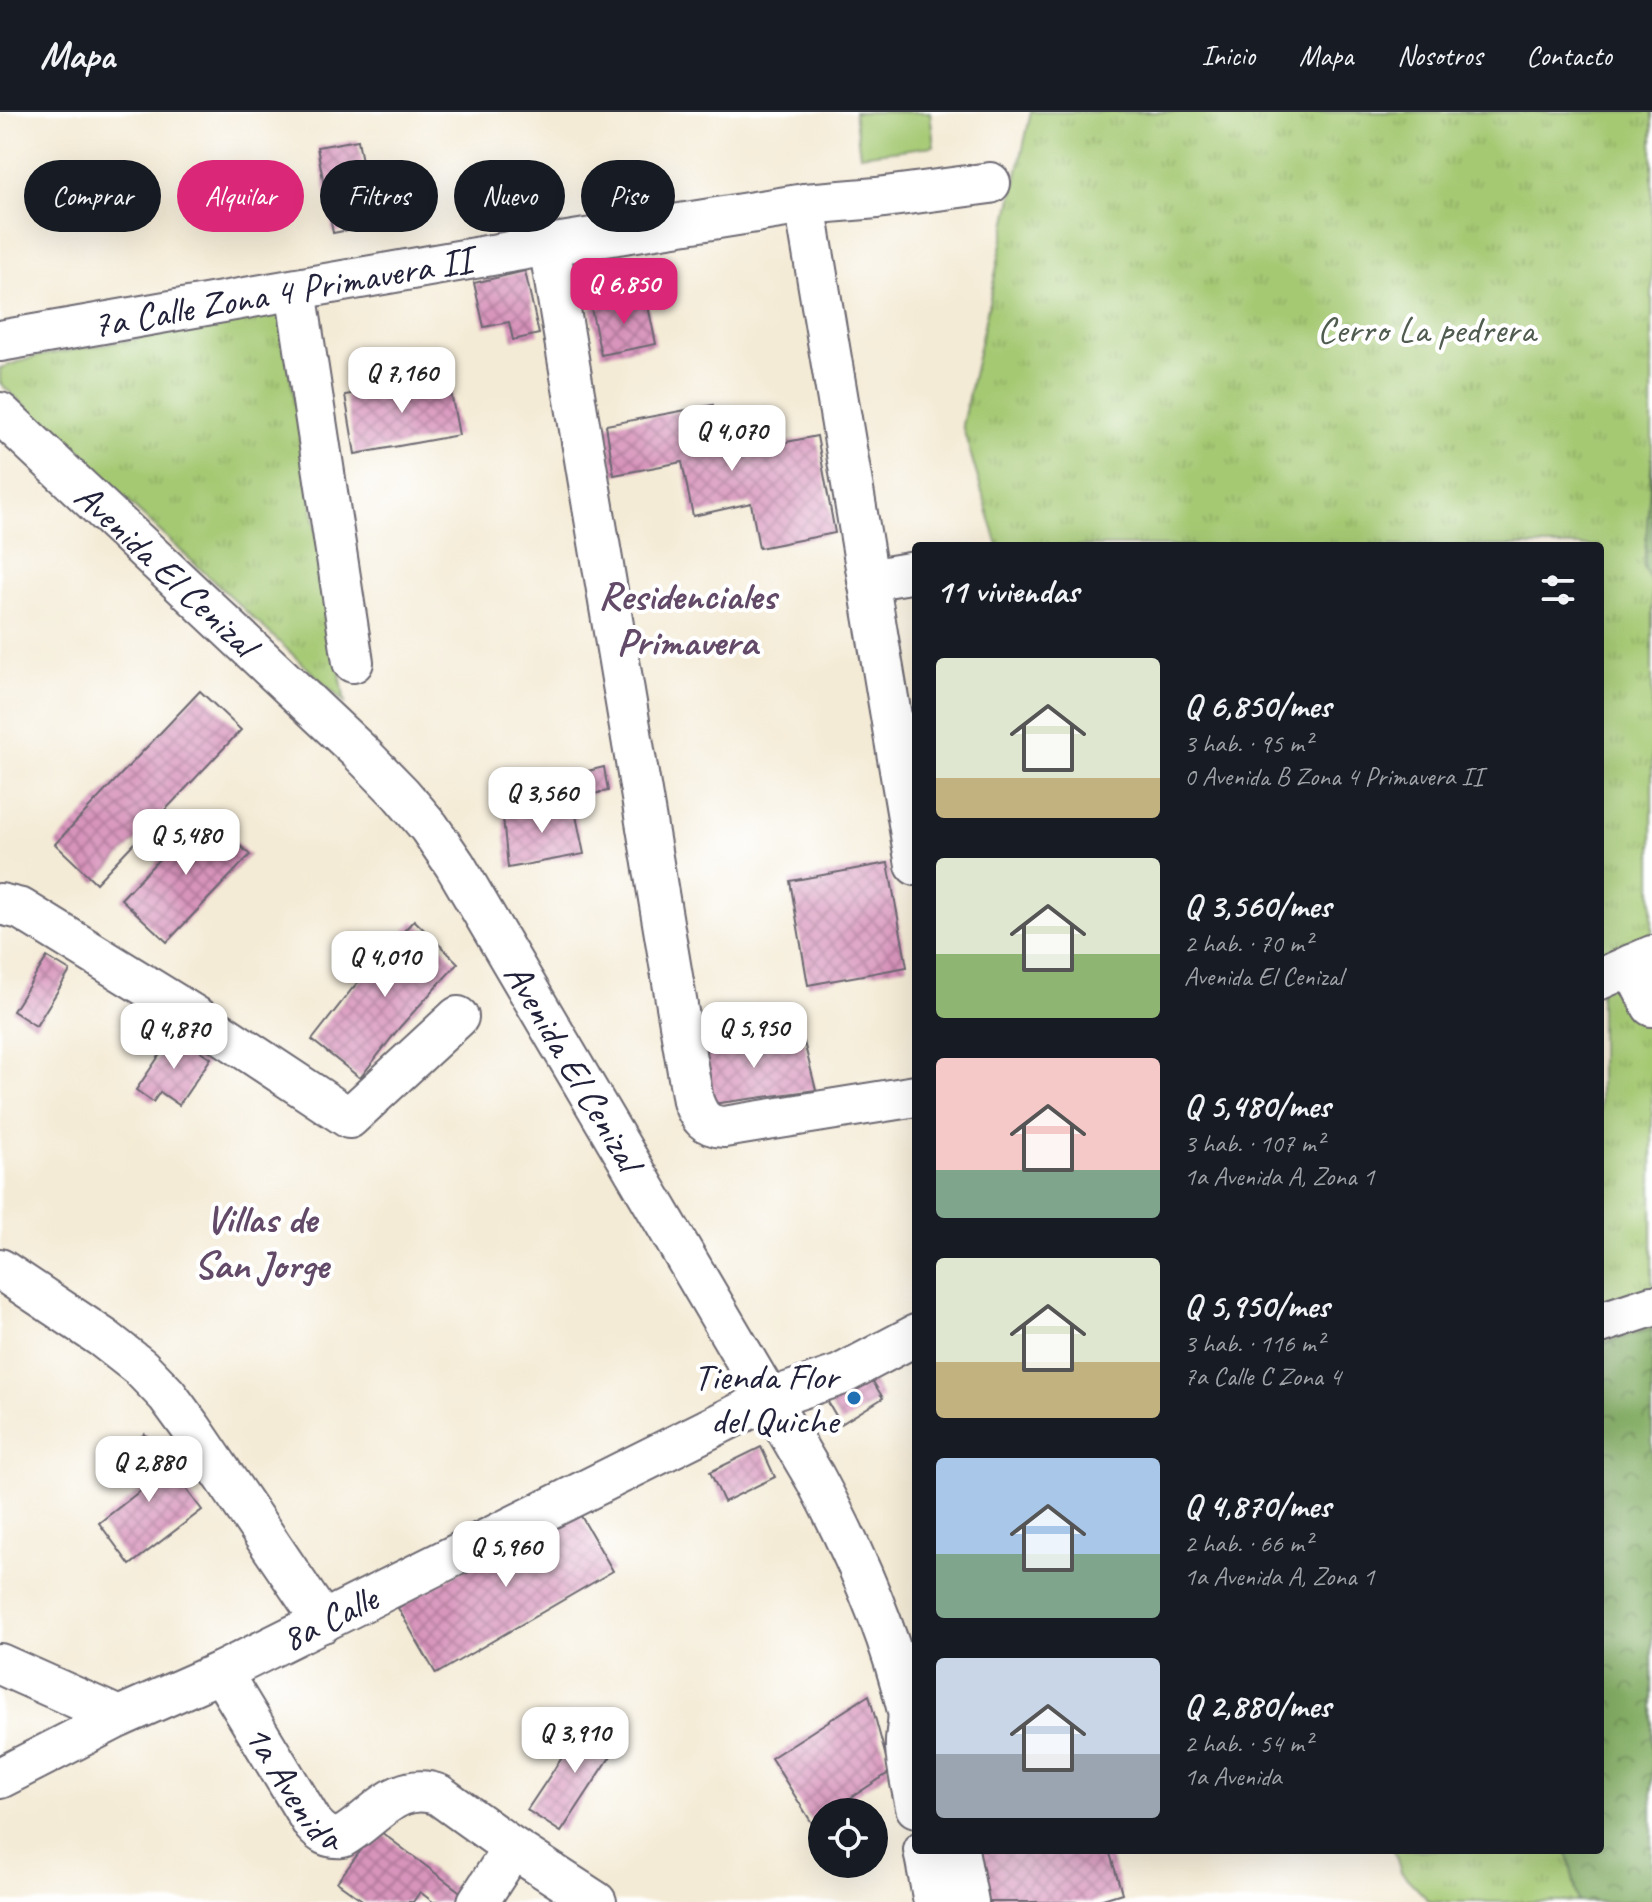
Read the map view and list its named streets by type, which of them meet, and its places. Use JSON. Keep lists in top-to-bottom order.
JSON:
{
  "streets": {
    "street": [
      "7a Calle Zona 4 Primavera II",
      "Avenida El Cenizal",
      "8a Calle",
      "1a Avenida"
    ]
  },
  "crossings": [
    ["Avenida El Cenizal", "8a Calle"],
    ["8a Calle", "1a Avenida"]
  ],
  "districts": ["Residenciales Primavera", "Villas de San Jorge"],
  "parks": ["Cerro La pedrera"],
  "places": ["Tienda Flor del Quiche"],
  "page": {
    "header": "Mapa",
    "nav": [
      "Inicio",
      "Mapa",
      "Nosotros",
      "Contacto"
    ],
    "chip": [
      "Comprar",
      "Alquilar",
      "Filtros",
      "Nuevo",
      "Piso"
    ],
    "price": [
      "Q 6,850",
      "Q 7,160",
      "Q 4,070",
      "Q 3,560",
      "Q 5,480",
      "Q 4,010",
      "Q 5,950",
      "Q 4,870",
      "Q 2,880",
      "Q 5,960",
      "Q 3,910"
    ],
    "heading": "11 viviendas",
    "list": [
      {
        "name": "Q 6,850/mes",
        "note": "3 hab. · 95 m² · 0 Avenida B Zona 4 Primavera II"
      },
      {
        "name": "Q 3,560/mes",
        "note": "2 hab. · 70 m² · Avenida El Cenizal"
      },
      {
        "name": "Q 5,480/mes",
        "note": "3 hab. · 107 m² · 1a Avenida A, Zona 1"
      },
      {
        "name": "Q 5,950/mes",
        "note": "3 hab. · 116 m² · 7a Calle C Zona 4"
      },
      {
        "name": "Q 4,870/mes",
        "note": "2 hab. · 66 m² · 1a Avenida A, Zona 1"
      },
      {
        "name": "Q 2,880/mes",
        "note": "2 hab. · 54 m² · 1a Avenida"
      }
    ]
  }
}
